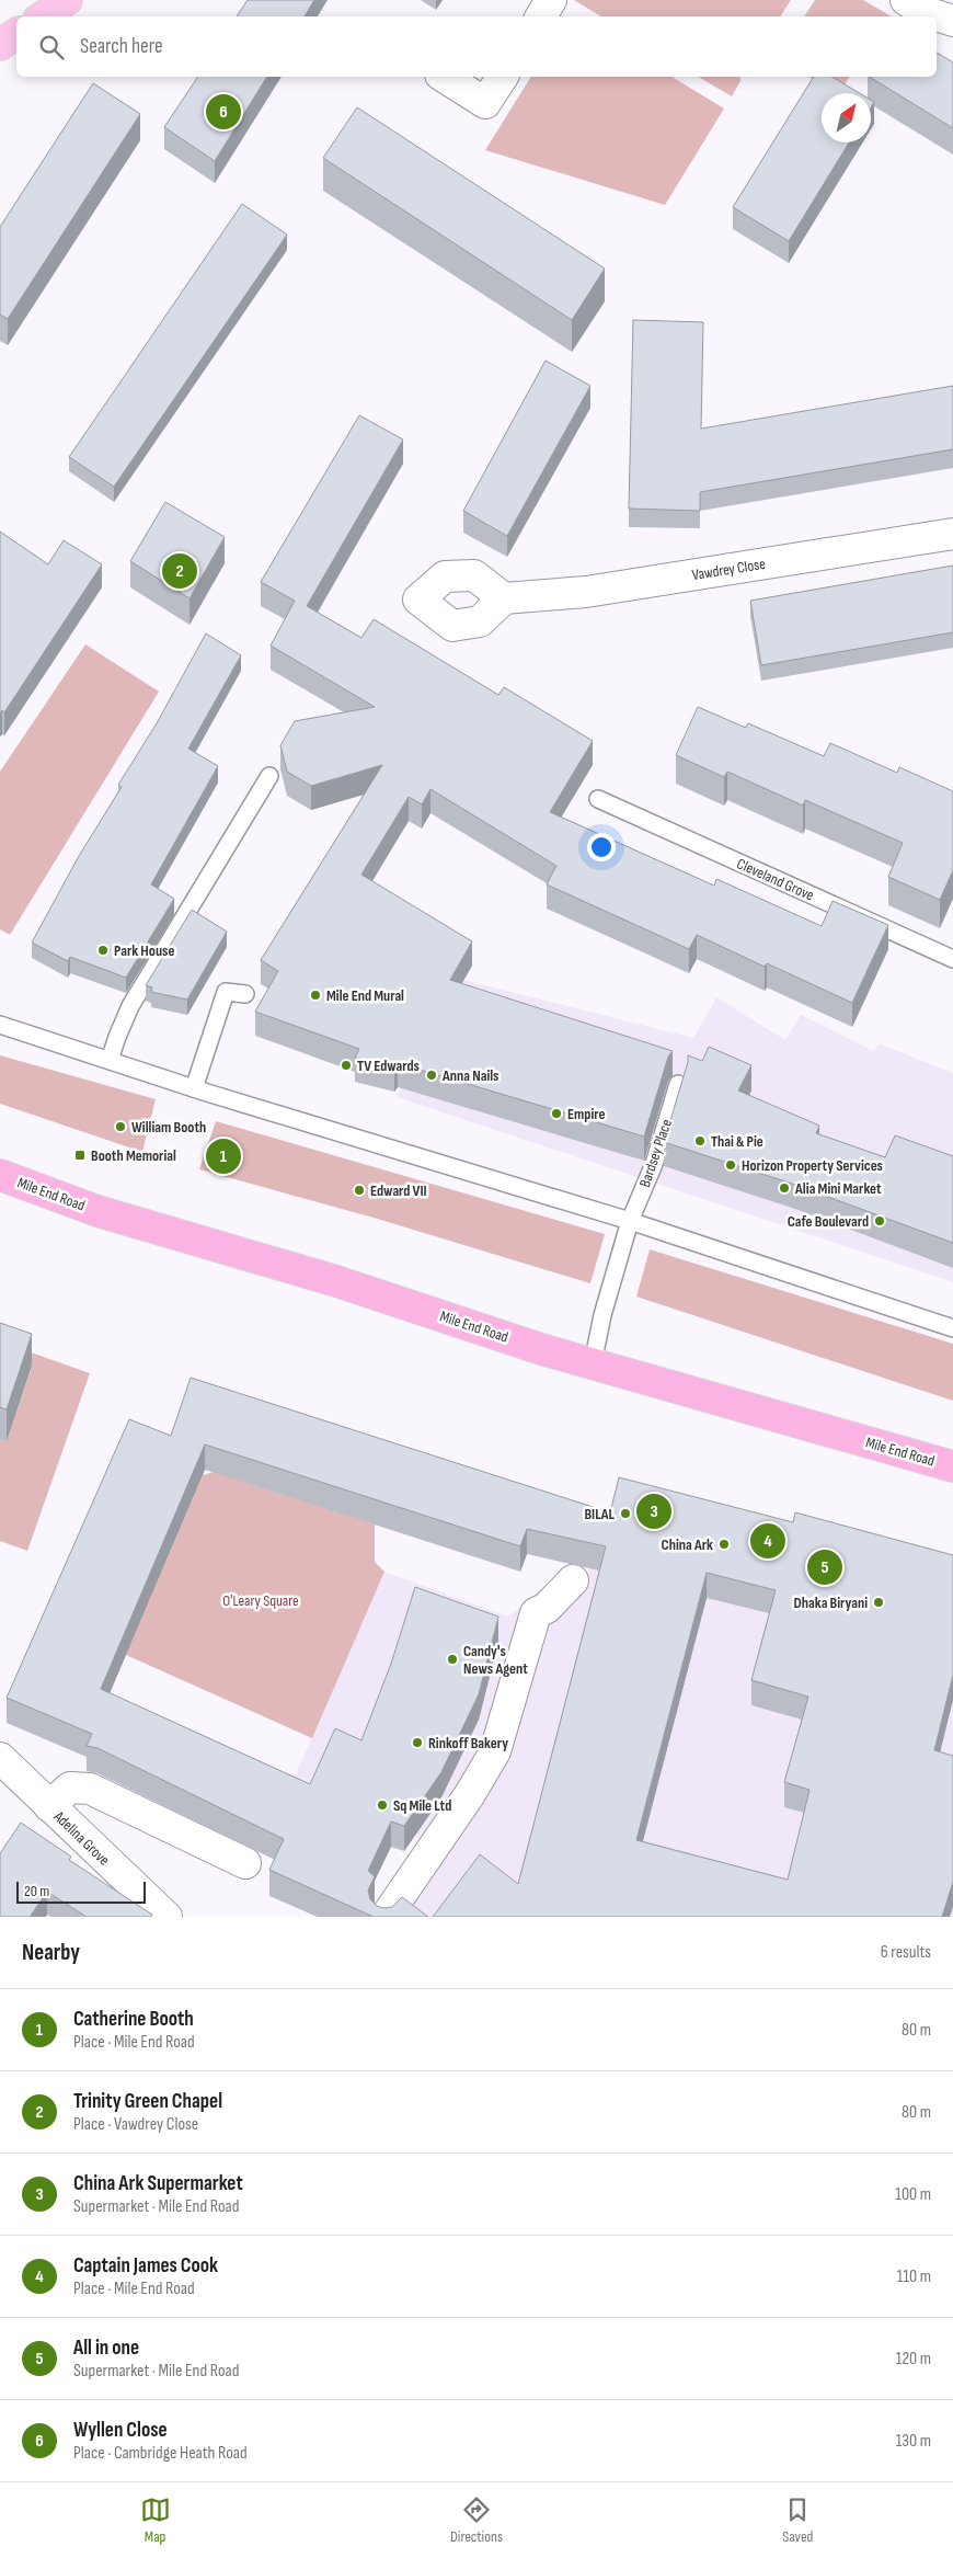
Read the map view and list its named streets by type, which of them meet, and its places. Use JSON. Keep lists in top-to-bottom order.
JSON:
{
  "streets": {
    "highway": ["Mile End Road"],
    "street": ["Vawdrey Close", "Adelina Grove"],
    "lane": ["Cleveland Grove", "Bardsey Place"]
  },
  "crossings": [
    ["Bardsey Place", "Mile End Road"]
  ],
  "parks": ["O'Leary Square"],
  "places": {
    "other": [
      "Park House",
      "Mile End Mural",
      "TV Edwards",
      "Anna Nails",
      "Empire",
      "William Booth",
      "Thai & Pie",
      "Horizon Property Services",
      "Alia Mini Market",
      "Edward VII",
      "Cafe Boulevard",
      "BILAL",
      "China Ark",
      "Dhaka Biryani",
      "Candy's News Agent",
      "Rinkoff Bakery",
      "Sq Mile Ltd"
    ],
    "transit": ["Booth Memorial"]
  },
  "scale_bar": "20 m",
  "north": "top right",
  "page": {
    "search": "Search here",
    "pins": [
      "6",
      "2",
      "1",
      "3",
      "4",
      "5"
    ],
    "scale": "20 m",
    "heading": ["Nearby", "6 results"],
    "list": [
      {
        "mark": "1",
        "name": "Catherine Booth",
        "note": "Place · Mile End Road",
        "value": "80 m"
      },
      {
        "mark": "2",
        "name": "Trinity Green Chapel",
        "note": "Place · Vawdrey Close",
        "value": "80 m"
      },
      {
        "mark": "3",
        "name": "China Ark Supermarket",
        "note": "Supermarket · Mile End Road",
        "value": "100 m"
      },
      {
        "mark": "4",
        "name": "Captain James Cook",
        "note": "Place · Mile End Road",
        "value": "110 m"
      },
      {
        "mark": "5",
        "name": "All in one",
        "note": "Supermarket · Mile End Road",
        "value": "120 m"
      },
      {
        "mark": "6",
        "name": "Wyllen Close",
        "note": "Place · Cambridge Heath Road",
        "value": "130 m"
      }
    ],
    "nav": ["Map", "Directions", "Saved"]
  }
}
